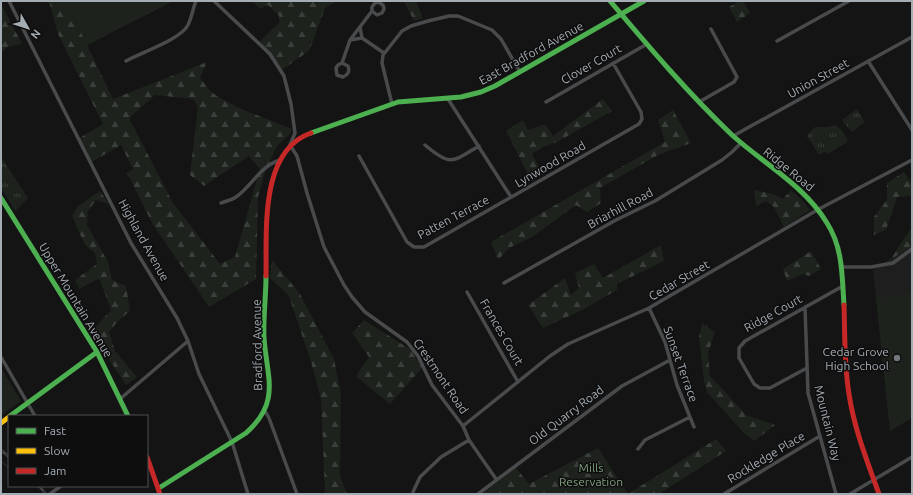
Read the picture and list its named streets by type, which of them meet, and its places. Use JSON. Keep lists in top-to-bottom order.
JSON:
{
  "streets": {
    "street": [
      "East Bradford Avenue",
      "Clover Court",
      "Union Street",
      "Lynwood Road",
      "Ridge Road",
      "Briarhill Road",
      "Patten Terrace",
      "Highland Avenue",
      "Cedar Street",
      "Upper Mountain Avenue",
      "Ridge Court",
      "Frances Court",
      "Bradford Avenue",
      "Sunset Terrace",
      "Crestmont Road",
      "Old Quarry Road",
      "Mountain Way",
      "Rockledge Place"
    ]
  },
  "crossings": [
    ["East Bradford Avenue", "Lynwood Road"],
    ["East Bradford Avenue", "Ridge Road"],
    ["East Bradford Avenue", "Bradford Avenue"],
    ["East Bradford Avenue", "Crestmont Road"],
    ["Clover Court", "Lynwood Road"],
    ["Clover Court", "Ridge Road"],
    ["Union Street", "Ridge Road"],
    ["Lynwood Road", "Patten Terrace"],
    ["Ridge Road", "Briarhill Road"],
    ["Ridge Road", "Cedar Street"],
    ["Ridge Road", "Ridge Court"],
    ["Highland Avenue", "Bradford Avenue"],
    ["Cedar Street", "Frances Court"],
    ["Cedar Street", "Sunset Terrace"],
    ["Cedar Street", "Crestmont Road"],
    ["Ridge Court", "Mountain Way"],
    ["Sunset Terrace", "Old Quarry Road"],
    ["Crestmont Road", "Old Quarry Road"],
    ["Mountain Way", "Rockledge Place"]
  ],
  "parks": ["Mills Reservation"],
  "places": ["Cedar Grove High School"],
  "legend": ["Fast", "Slow", "Jam"],
  "north": "bottom right"
}
